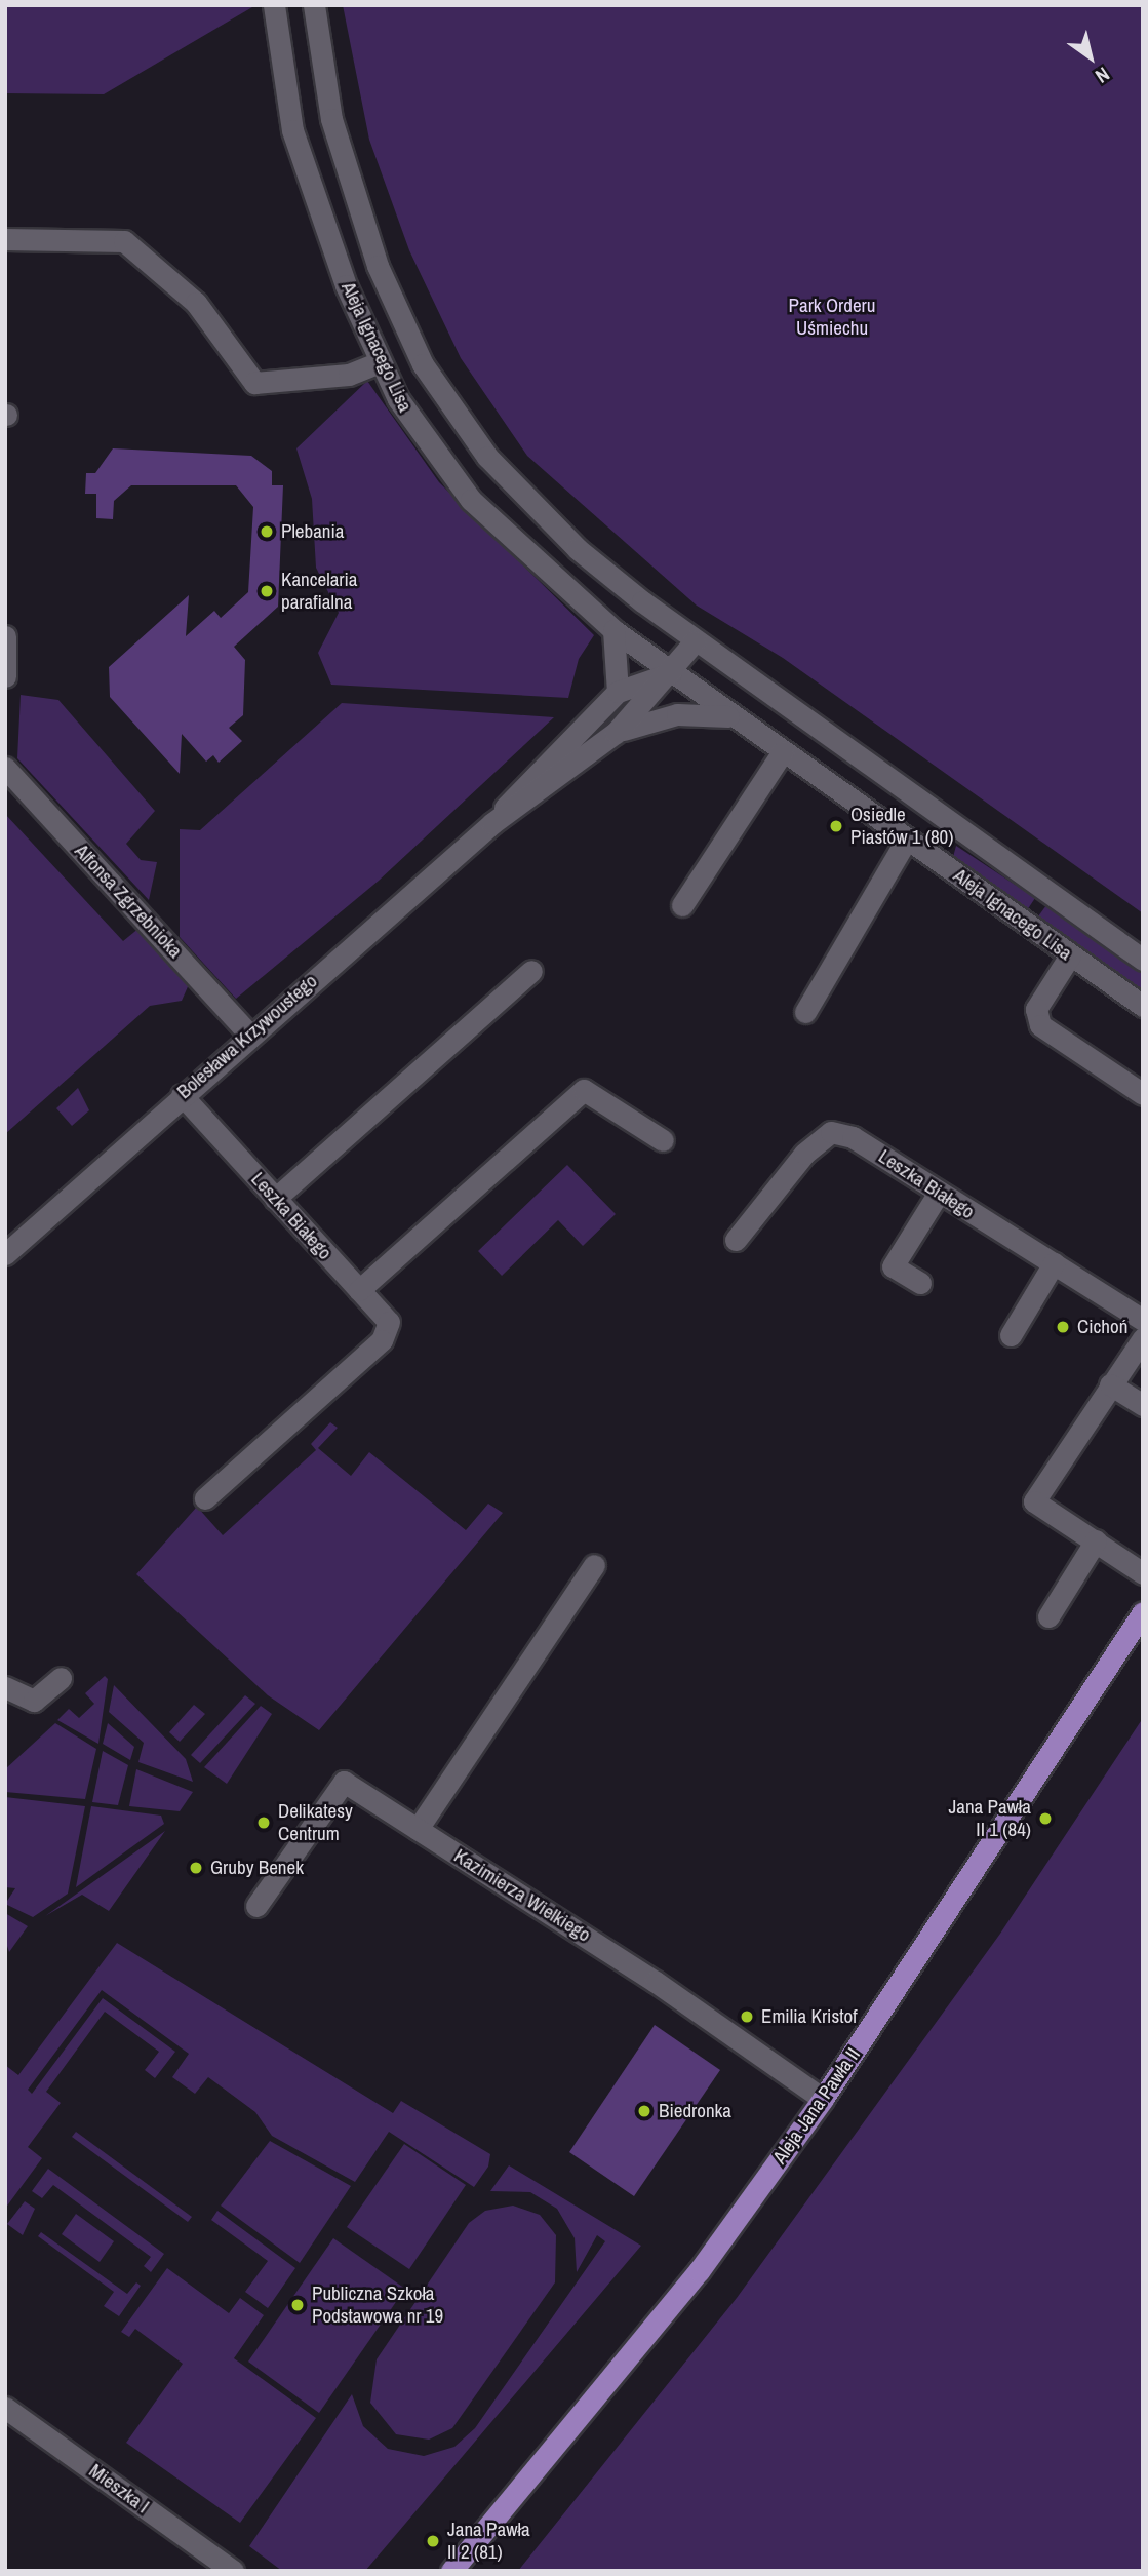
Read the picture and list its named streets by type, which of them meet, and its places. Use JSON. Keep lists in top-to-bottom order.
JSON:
{
  "streets": {
    "main road": ["Aleja Jana Pawła II"],
    "street": [
      "Aleja Ignacego Lisa",
      "Alfonsa Zgrzebnioka",
      "Bolesława Krzywoustego",
      "Leszka Białego",
      "Kazimierza Wielkiego",
      "Mieszka I"
    ]
  },
  "crossings": [
    ["Aleja Ignacego Lisa", "Bolesława Krzywoustego"],
    ["Alfonsa Zgrzebnioka", "Bolesława Krzywoustego"],
    ["Bolesława Krzywoustego", "Leszka Białego"],
    ["Kazimierza Wielkiego", "Aleja Jana Pawła II"]
  ],
  "parks": ["Park Orderu Uśmiechu"],
  "places": [
    "Plebania",
    "Kancelaria parafialna",
    "Osiedle Piastów 1 (80)",
    "Cichoń",
    "Jana Pawła II 1 (84)",
    "Delikatesy Centrum",
    "Gruby Benek",
    "Emilia Kristof",
    "Biedronka",
    "Publiczna Szkoła Podstawowa nr 19",
    "Jana Pawła II 2 (81)"
  ],
  "north": "bottom right"
}
